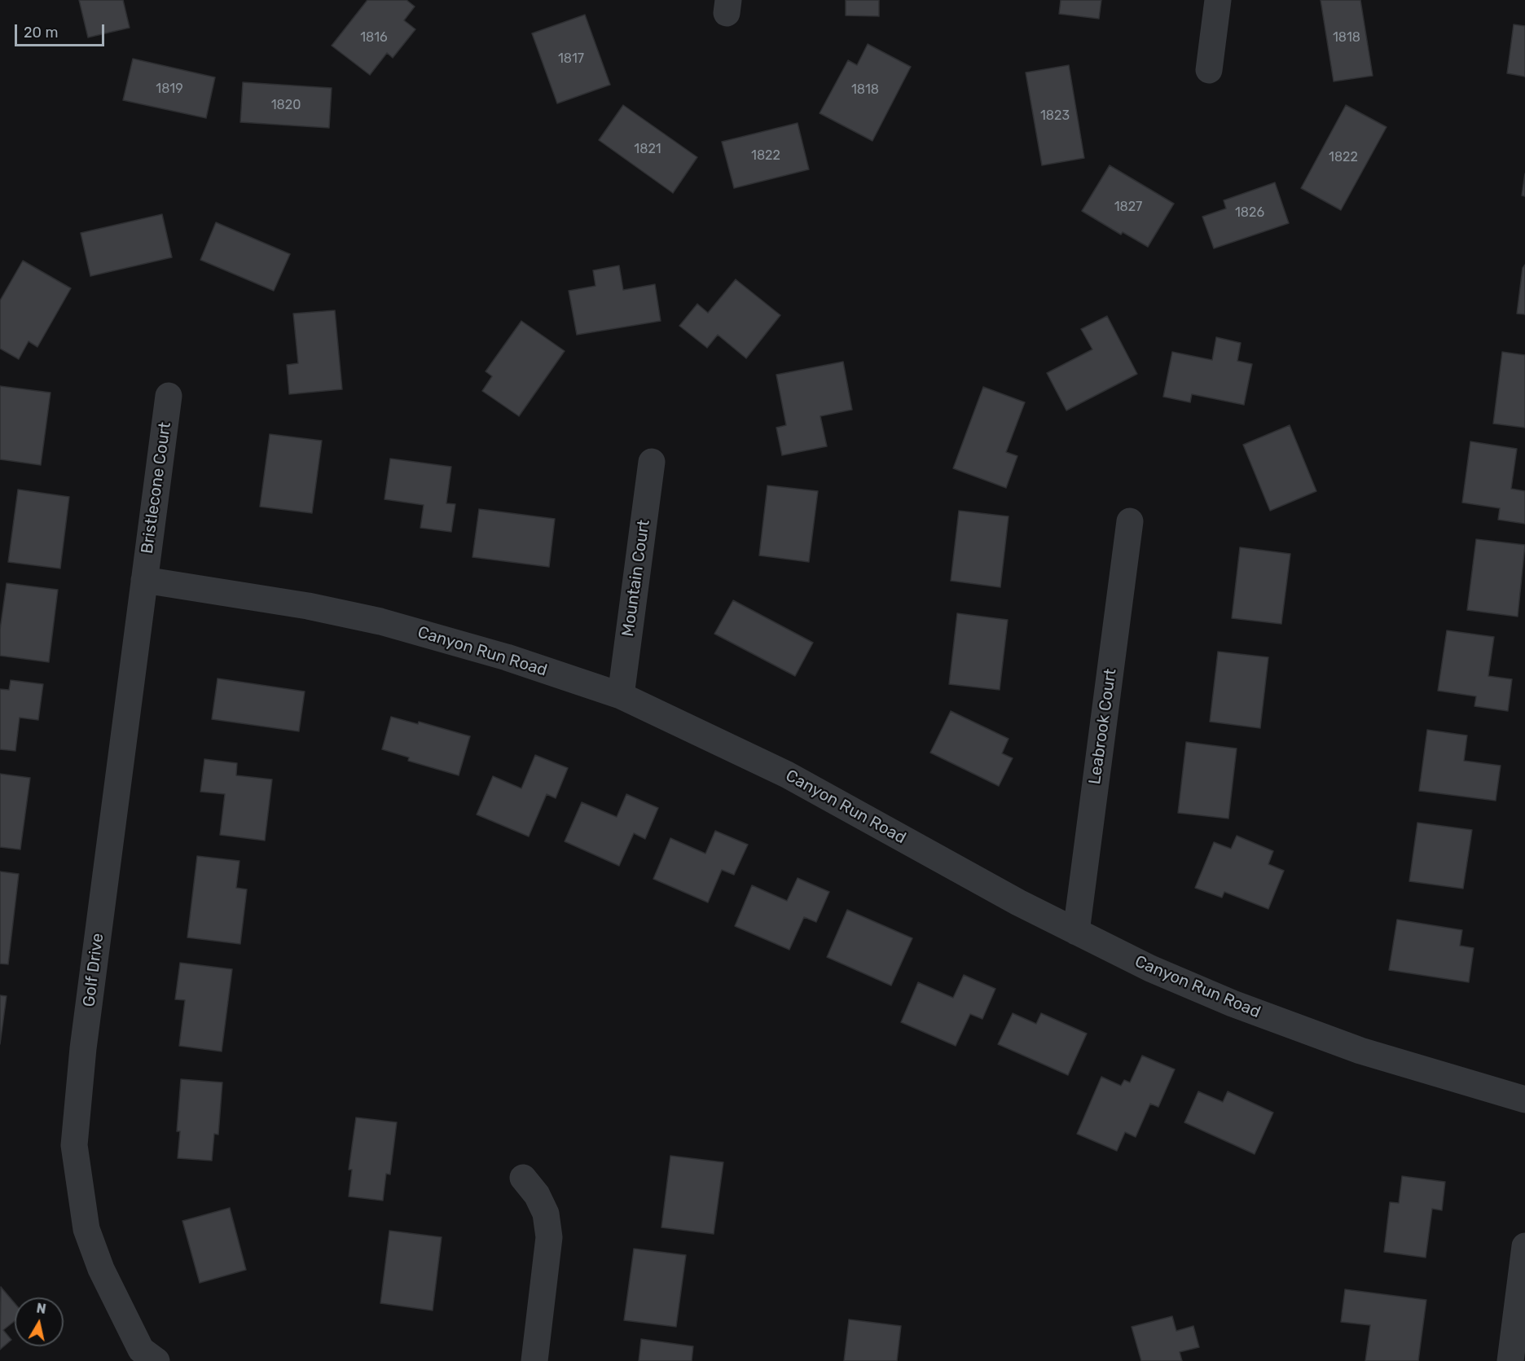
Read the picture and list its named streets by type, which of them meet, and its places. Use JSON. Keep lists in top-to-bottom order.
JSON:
{
  "streets": {
    "street": [
      "Bristlecone Court",
      "Mountain Court",
      "Canyon Run Road",
      "Leabrook Court",
      "Golf Drive"
    ]
  },
  "crossings": [
    ["Bristlecone Court", "Canyon Run Road"],
    ["Bristlecone Court", "Golf Drive"],
    ["Mountain Court", "Canyon Run Road"],
    ["Canyon Run Road", "Leabrook Court"],
    ["Canyon Run Road", "Golf Drive"]
  ],
  "house_numbers": [
    "1816",
    "1818",
    "1817",
    "1819",
    "1818",
    "1820",
    "1823",
    "1821",
    "1822",
    "1822",
    "1827",
    "1826"
  ],
  "scale_bar": "20 m",
  "north": "top"
}
